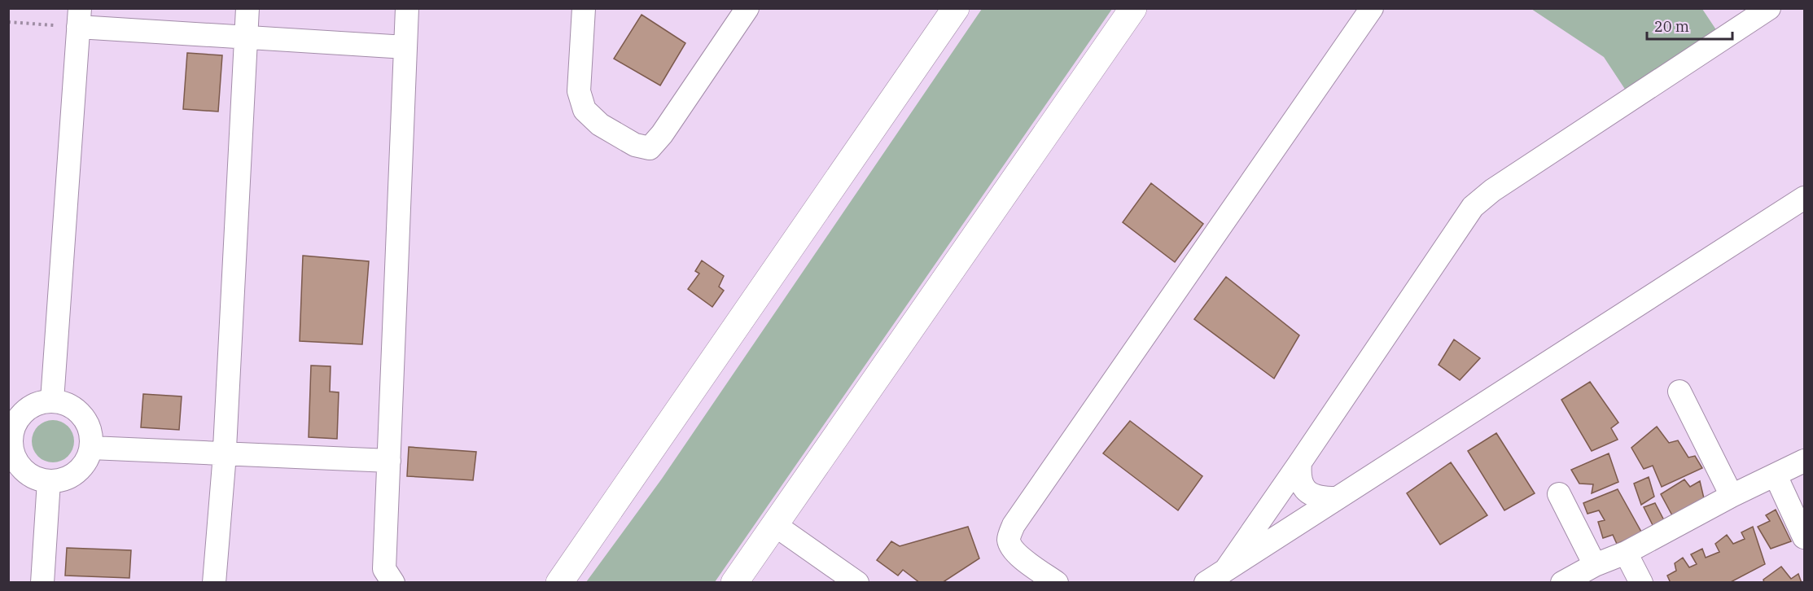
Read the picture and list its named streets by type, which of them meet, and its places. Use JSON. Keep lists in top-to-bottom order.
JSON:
{
  "scale_bar": "20 m"
}
